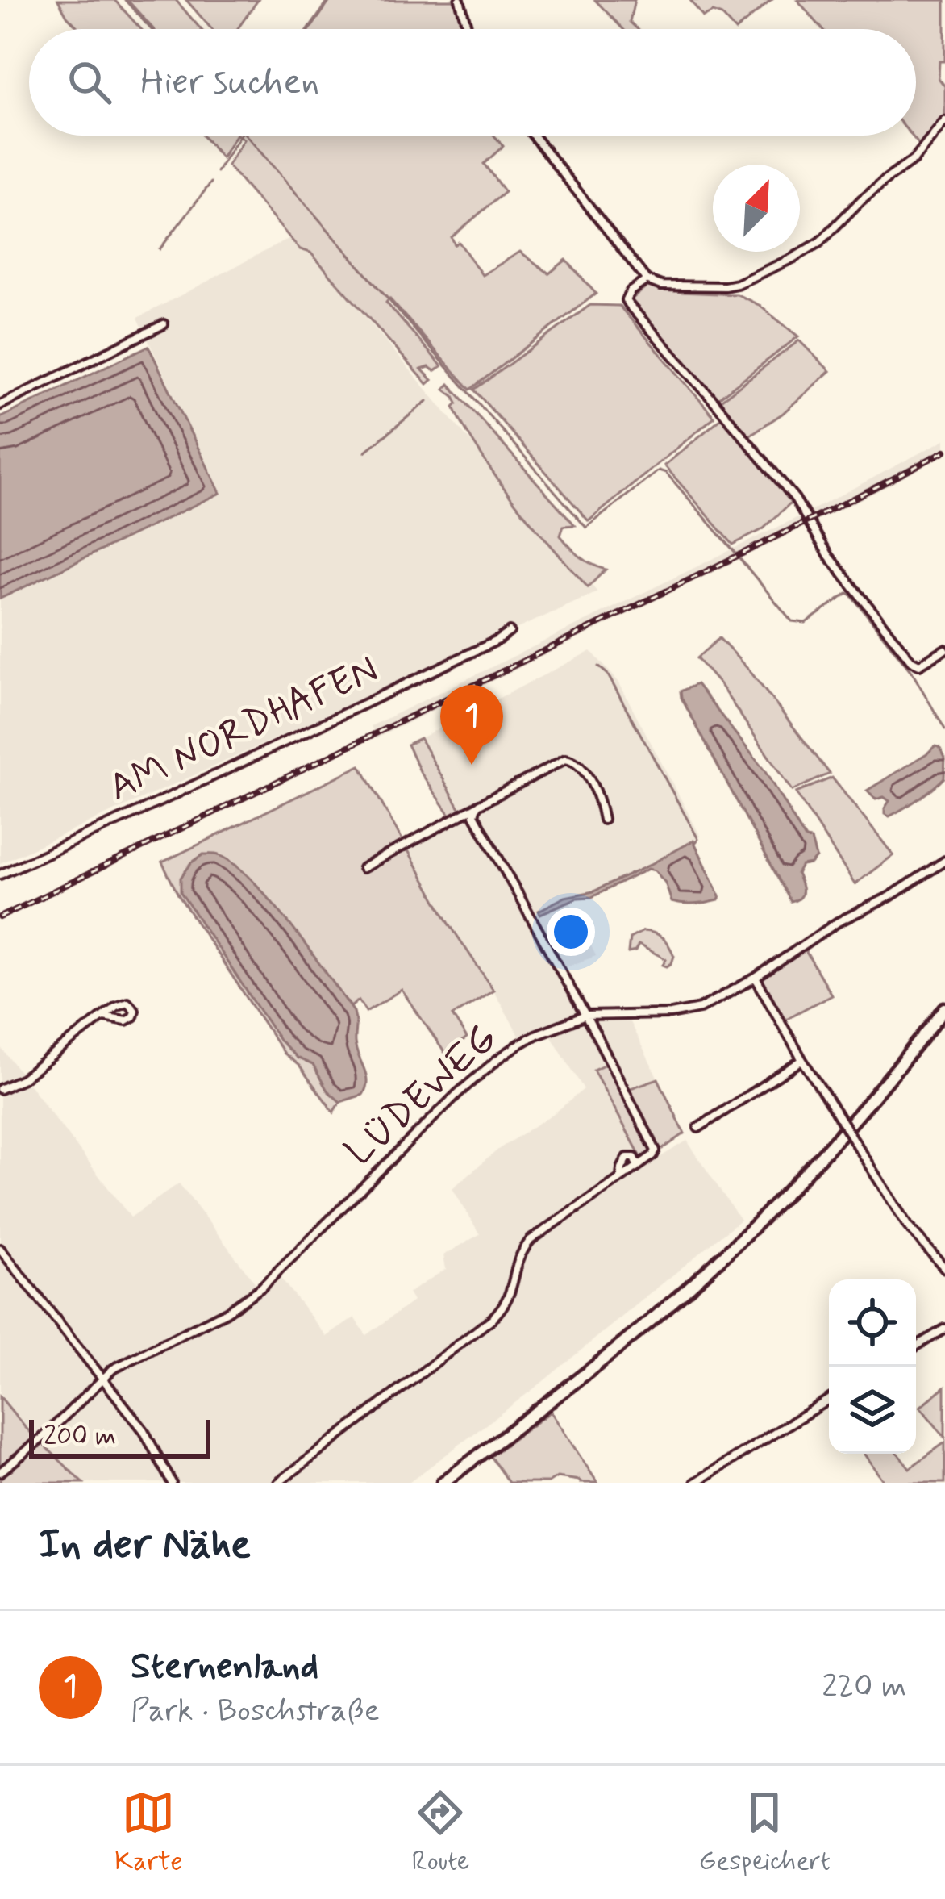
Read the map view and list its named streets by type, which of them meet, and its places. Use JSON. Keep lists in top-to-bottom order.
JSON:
{
  "streets": {
    "street": ["AM NORDHAFEN", "LÜDEWEG"]
  },
  "scale_bar": "200 m",
  "north": "top right",
  "page": {
    "search": "Hier suchen",
    "pins": "1",
    "scale": "200 m",
    "heading": "In der Nähe",
    "list": [
      {
        "mark": "1",
        "name": "Sternenland",
        "note": "Park · Boschstraße",
        "value": "220 m"
      }
    ],
    "nav": ["Karte", "Route", "Gespeichert"]
  }
}
